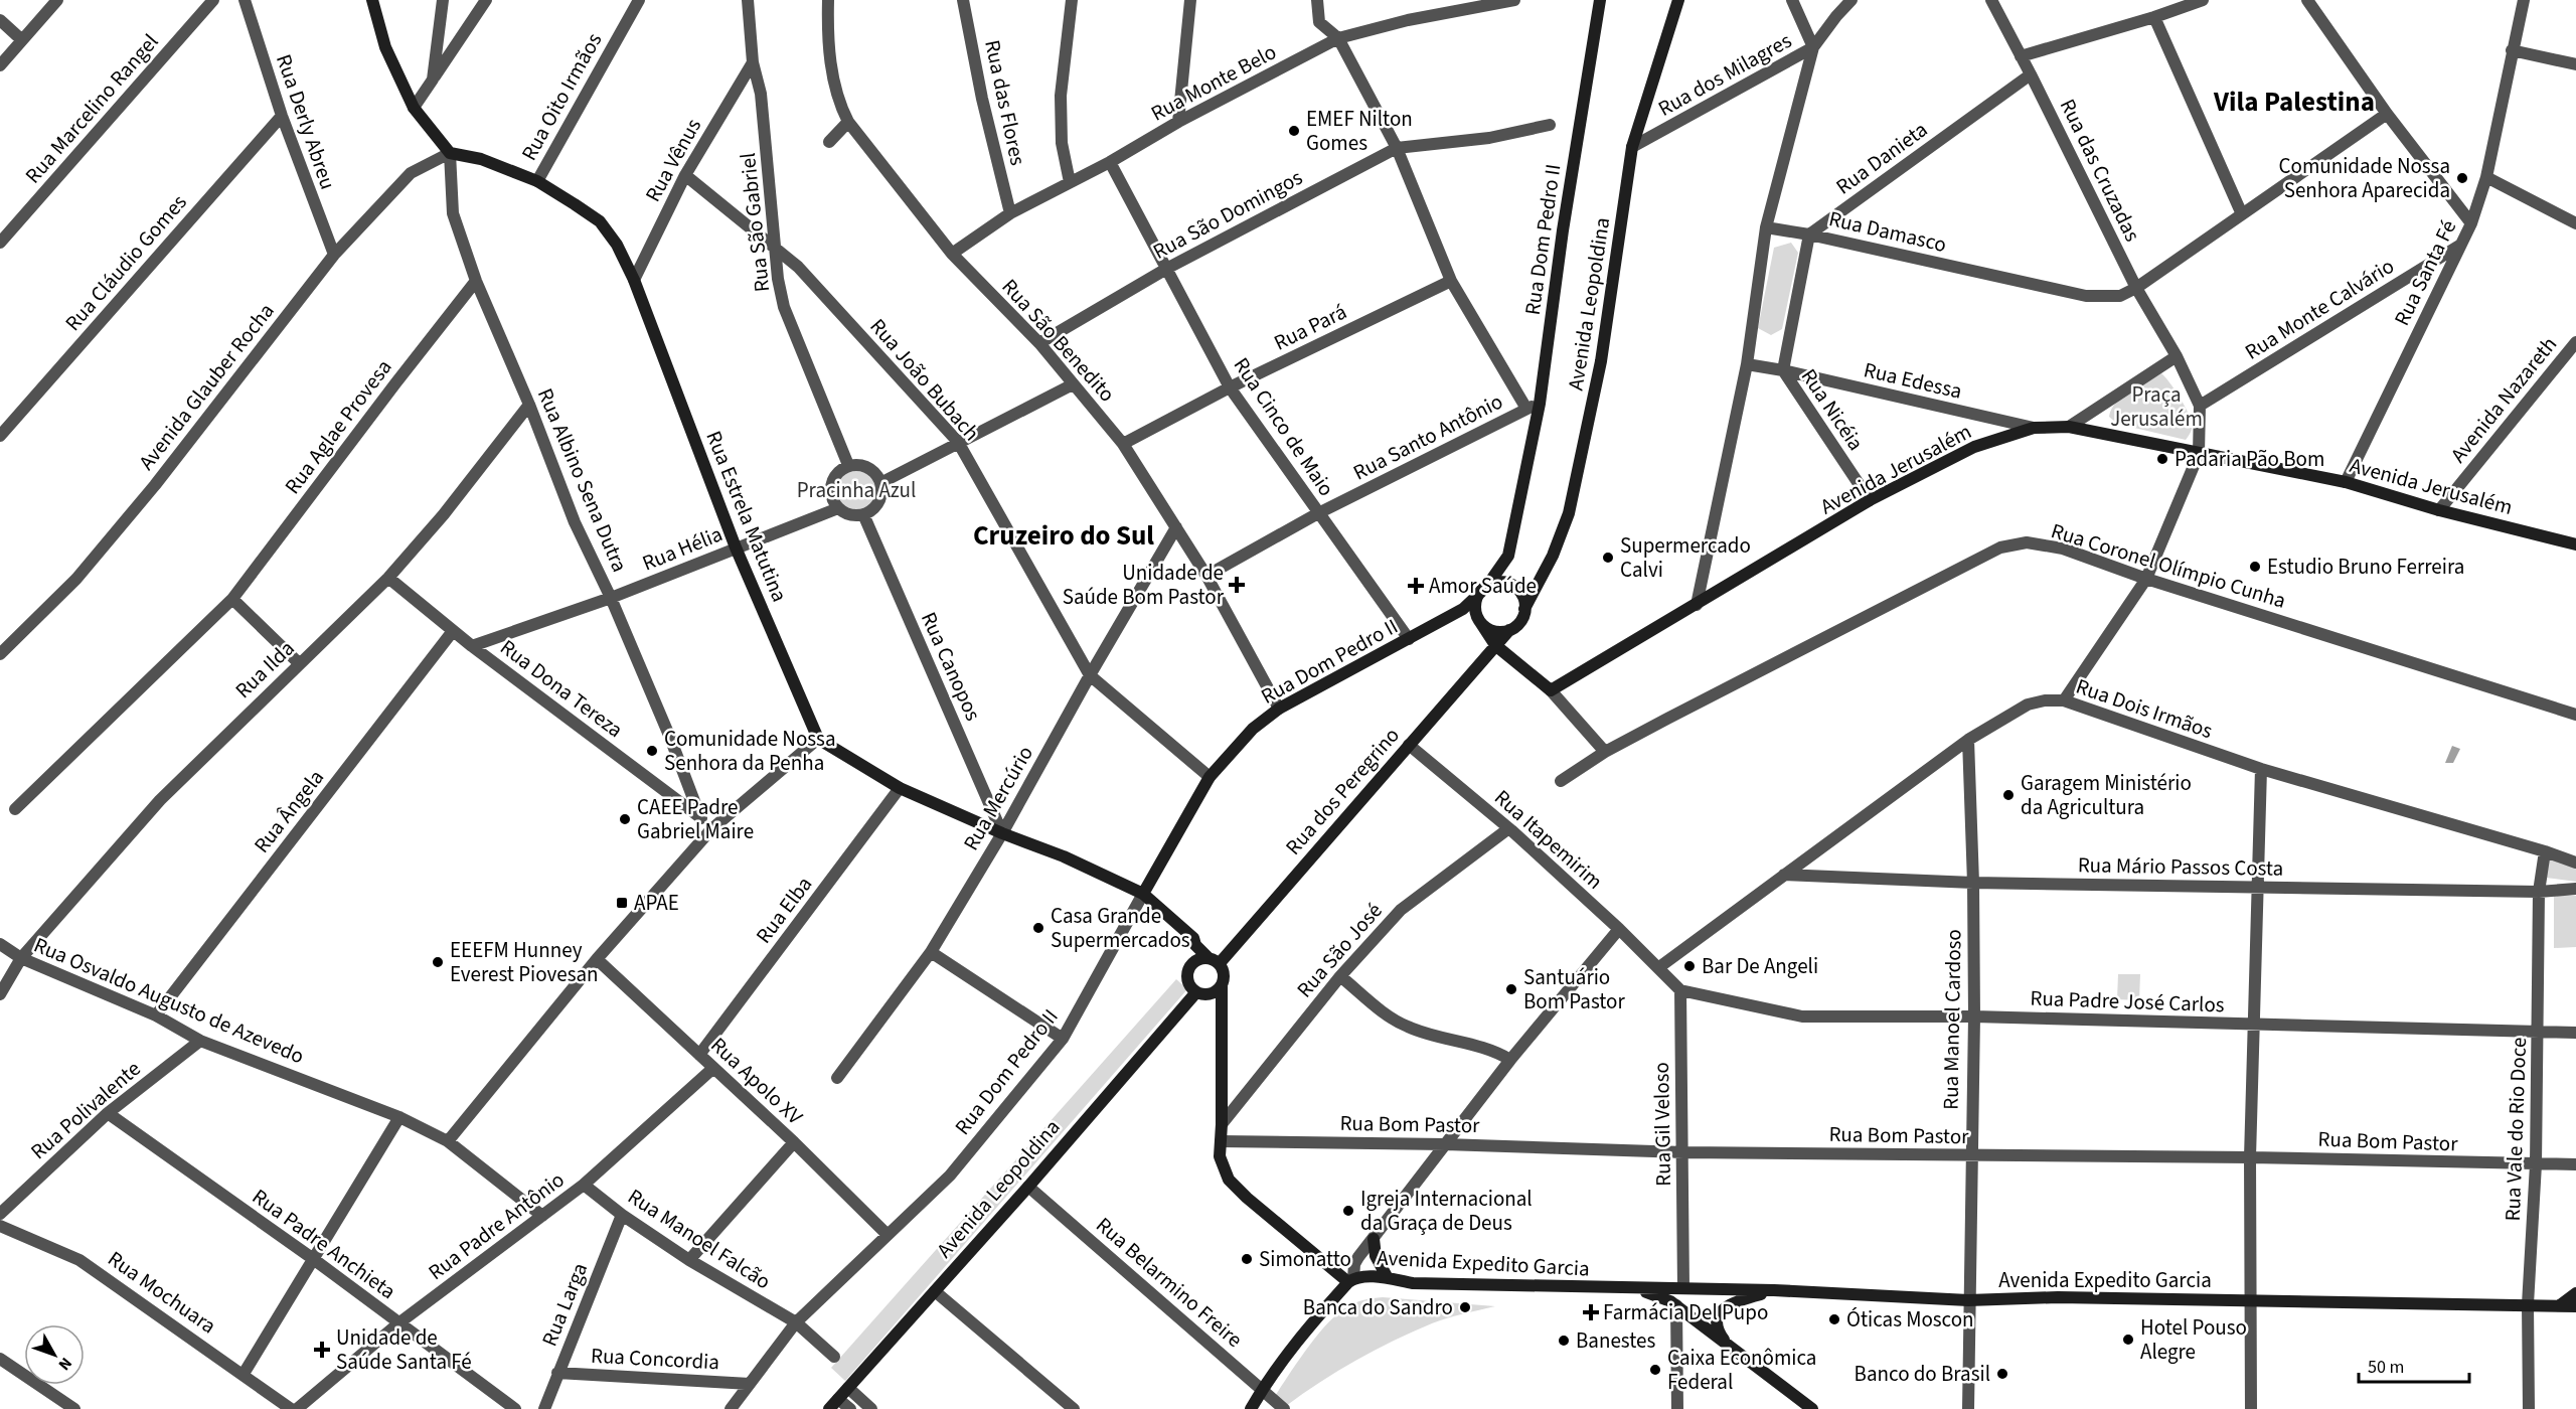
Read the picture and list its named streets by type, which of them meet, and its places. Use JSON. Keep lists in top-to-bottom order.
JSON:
{
  "streets": {
    "street": [
      "Rua dos Milagres",
      "Rua Monte Belo",
      "Rua Oito Irmãos",
      "Rua das Flores",
      "Rua Marcelino Rangel",
      "Rua Derly Abreu",
      "Rua Danieta",
      "Rua Vênus",
      "Rua das Cruzadas",
      "Rua São Domingos",
      "Rua São Gabriel",
      "Rua Damasco",
      "Rua Dom Pedro II",
      "Rua Cláudio Gomes",
      "Rua Santa Fé",
      "Avenida Leopoldina",
      "Rua Monte Calvário",
      "Rua Pará",
      "Rua São Benedito",
      "Rua João Bubach",
      "Rua Edessa",
      "Avenida Glauber Rocha",
      "Avenida Nazareth",
      "Rua Nicéia",
      "Rua Aglae Provesa",
      "Rua Cinco de Maio",
      "Rua Santo Antônio",
      "Avenida Jerusalém",
      "Rua Albino Sena Dutra",
      "Rua Estrela Matutina",
      "Rua Hélia",
      "Rua Coronel Olímpio Cunha",
      "Rua Canopos",
      "Rua Ilda",
      "Rua Dona Tereza",
      "Rua Dois Irmãos",
      "Rua dos Peregrino",
      "Rua Mercúrio",
      "Rua Ângela",
      "Rua Itapemirim",
      "Rua Mário Passos Costa",
      "Rua Elba",
      "Rua São José",
      "Rua Osvaldo Augusto de Azevedo",
      "Rua Padre José Carlos",
      "Rua Manoel Cardoso",
      "Rua Apolo XV",
      "Rua Polivalente",
      "Rua Bom Pastor",
      "Rua Gil Veloso",
      "Rua Vale do Rio Doce",
      "Rua Padre Antônio",
      "Rua Manoel Falcão",
      "Rua Padre Anchieta",
      "Avenida Expedito Garcia",
      "Rua Belarmino Freire",
      "Rua Mochuara",
      "Rua Larga",
      "Rua Concordia"
    ]
  },
  "crossings": [
    ["Rua dos Milagres", "Avenida Leopoldina"],
    ["Rua Monte Belo", "Rua das Flores"],
    ["Rua Monte Belo", "Rua São Benedito"],
    ["Rua Monte Belo", "Rua Cinco de Maio"],
    ["Rua Oito Irmãos", "Rua Estrela Matutina"],
    ["Rua Derly Abreu", "Rua Cláudio Gomes"],
    ["Rua Derly Abreu", "Avenida Glauber Rocha"],
    ["Rua Danieta", "Rua das Cruzadas"],
    ["Rua Danieta", "Rua Damasco"],
    ["Rua Vênus", "Rua São Gabriel"],
    ["Rua Vênus", "Rua João Bubach"],
    ["Rua Vênus", "Rua Estrela Matutina"],
    ["Rua das Cruzadas", "Rua Damasco"],
    ["Rua das Cruzadas", "Rua Monte Calvário"],
    ["Rua das Cruzadas", "Avenida Jerusalém"],
    ["Rua São Domingos", "Rua São Benedito"],
    ["Rua São Domingos", "Rua Cinco de Maio"],
    ["Rua São Gabriel", "Rua João Bubach"],
    ["Rua São Gabriel", "Rua Hélia"],
    ["Rua São Gabriel", "Rua Canopos"],
    ["Rua Dom Pedro II", "Avenida Leopoldina"],
    ["Rua Dom Pedro II", "Rua São Benedito"],
    ["Rua Dom Pedro II", "Rua João Bubach"],
    ["Rua Dom Pedro II", "Rua Cinco de Maio"],
    ["Rua Dom Pedro II", "Rua Santo Antônio"],
    ["Rua Dom Pedro II", "Rua dos Peregrino"],
    ["Rua Dom Pedro II", "Rua Apolo XV"],
    ["Rua Dom Pedro II", "Rua Manoel Falcão"],
    ["Rua Dom Pedro II", "Rua Concordia"],
    ["Rua Santa Fé", "Rua Monte Calvário"],
    ["Rua Santa Fé", "Avenida Jerusalém"],
    ["Avenida Leopoldina", "Rua dos Peregrino"],
    ["Avenida Leopoldina", "Rua Belarmino Freire"],
    ["Rua Pará", "Rua São Benedito"],
    ["Rua Pará", "Rua Cinco de Maio"],
    ["Rua São Benedito", "Rua Santo Antônio"],
    ["Rua São Benedito", "Rua Mercúrio"],
    ["Rua João Bubach", "Rua Mercúrio"],
    ["Rua Edessa", "Rua Nicéia"],
    ["Rua Edessa", "Avenida Jerusalém"],
    ["Avenida Glauber Rocha", "Rua Albino Sena Dutra"],
    ["Avenida Glauber Rocha", "Rua Estrela Matutina"],
    ["Avenida Nazareth", "Avenida Jerusalém"],
    ["Rua Nicéia", "Avenida Jerusalém"],
    ["Rua Aglae Provesa", "Rua Albino Sena Dutra"],
    ["Rua Cinco de Maio", "Rua Santo Antônio"],
    ["Rua Albino Sena Dutra", "Rua Estrela Matutina"],
    ["Rua Albino Sena Dutra", "Rua Hélia"],
    ["Rua Albino Sena Dutra", "Rua Ilda"],
    ["Rua Albino Sena Dutra", "Rua Dona Tereza"],
    ["Rua Estrela Matutina", "Rua Hélia"],
    ["Rua Hélia", "Rua Canopos"],
    ["Rua Hélia", "Rua Dona Tereza"],
    ["Rua Canopos", "Rua Mercúrio"],
    ["Rua Ilda", "Rua Dona Tereza"],
    ["Rua Ilda", "Rua Osvaldo Augusto de Azevedo"],
    ["Rua Dona Tereza", "Rua Ângela"],
    ["Rua Dois Irmãos", "Rua Itapemirim"],
    ["Rua Dois Irmãos", "Rua Mário Passos Costa"],
    ["Rua Dois Irmãos", "Rua Manoel Cardoso"],
    ["Rua Dois Irmãos", "Rua Vale do Rio Doce"],
    ["Rua dos Peregrino", "Rua Itapemirim"],
    ["Rua Ângela", "Rua Osvaldo Augusto de Azevedo"],
    ["Rua Itapemirim", "Rua São José"],
    ["Rua Mário Passos Costa", "Rua Manoel Cardoso"],
    ["Rua Mário Passos Costa", "Rua Vale do Rio Doce"],
    ["Rua Elba", "Rua Apolo XV"],
    ["Rua Osvaldo Augusto de Azevedo", "Rua Polivalente"],
    ["Rua Osvaldo Augusto de Azevedo", "Rua Padre Antônio"],
    ["Rua Padre José Carlos", "Rua Manoel Cardoso"],
    ["Rua Padre José Carlos", "Rua Gil Veloso"],
    ["Rua Padre José Carlos", "Rua Vale do Rio Doce"],
    ["Rua Manoel Cardoso", "Rua Bom Pastor"],
    ["Rua Manoel Cardoso", "Avenida Expedito Garcia"],
    ["Rua Apolo XV", "Rua Padre Antônio"],
    ["Rua Polivalente", "Rua Padre Anchieta"],
    ["Rua Bom Pastor", "Rua Gil Veloso"],
    ["Rua Bom Pastor", "Rua Vale do Rio Doce"],
    ["Rua Gil Veloso", "Avenida Expedito Garcia"],
    ["Rua Vale do Rio Doce", "Avenida Expedito Garcia"],
    ["Rua Padre Antônio", "Rua Manoel Falcão"],
    ["Rua Padre Antônio", "Rua Padre Anchieta"],
    ["Rua Manoel Falcão", "Rua Larga"],
    ["Avenida Expedito Garcia", "Rua Belarmino Freire"],
    ["Rua Larga", "Rua Concordia"]
  ],
  "districts": ["Vila Palestina", "Cruzeiro do Sul"],
  "parks": ["Praça Jerusalém", "Pracinha Azul"],
  "places": {
    "other": [
      "EMEF Nilton Gomes",
      "Comunidade Nossa Senhora Aparecida",
      "Padaria Pão Bom",
      "Supermercado Calvi",
      "Estudio Bruno Ferreira",
      "Comunidade Nossa Senhora da Penha",
      "Garagem Ministério da Agricultura",
      "CAEE Padre Gabriel Maire",
      "Casa Grande Supermercados",
      "EEEFM Hunney Everest Piovesan",
      "Bar De Angeli",
      "Santuário Bom Pastor",
      "Igreja Internacional da Graça de Deus",
      "Simonatto",
      "Banca do Sandro",
      "Óticas Moscon",
      "Hotel Pouso Alegre",
      "Banestes",
      "Caixa Econômica Federal",
      "Banco do Brasil"
    ],
    "health": [
      "Unidade de Saúde Bom Pastor",
      "Amor Saúde",
      "Farmácia Del Pupo",
      "Unidade de Saúde Santa Fé"
    ],
    "transit": ["APAE"]
  },
  "scale_bar": "50 m",
  "north": "bottom right"
}
